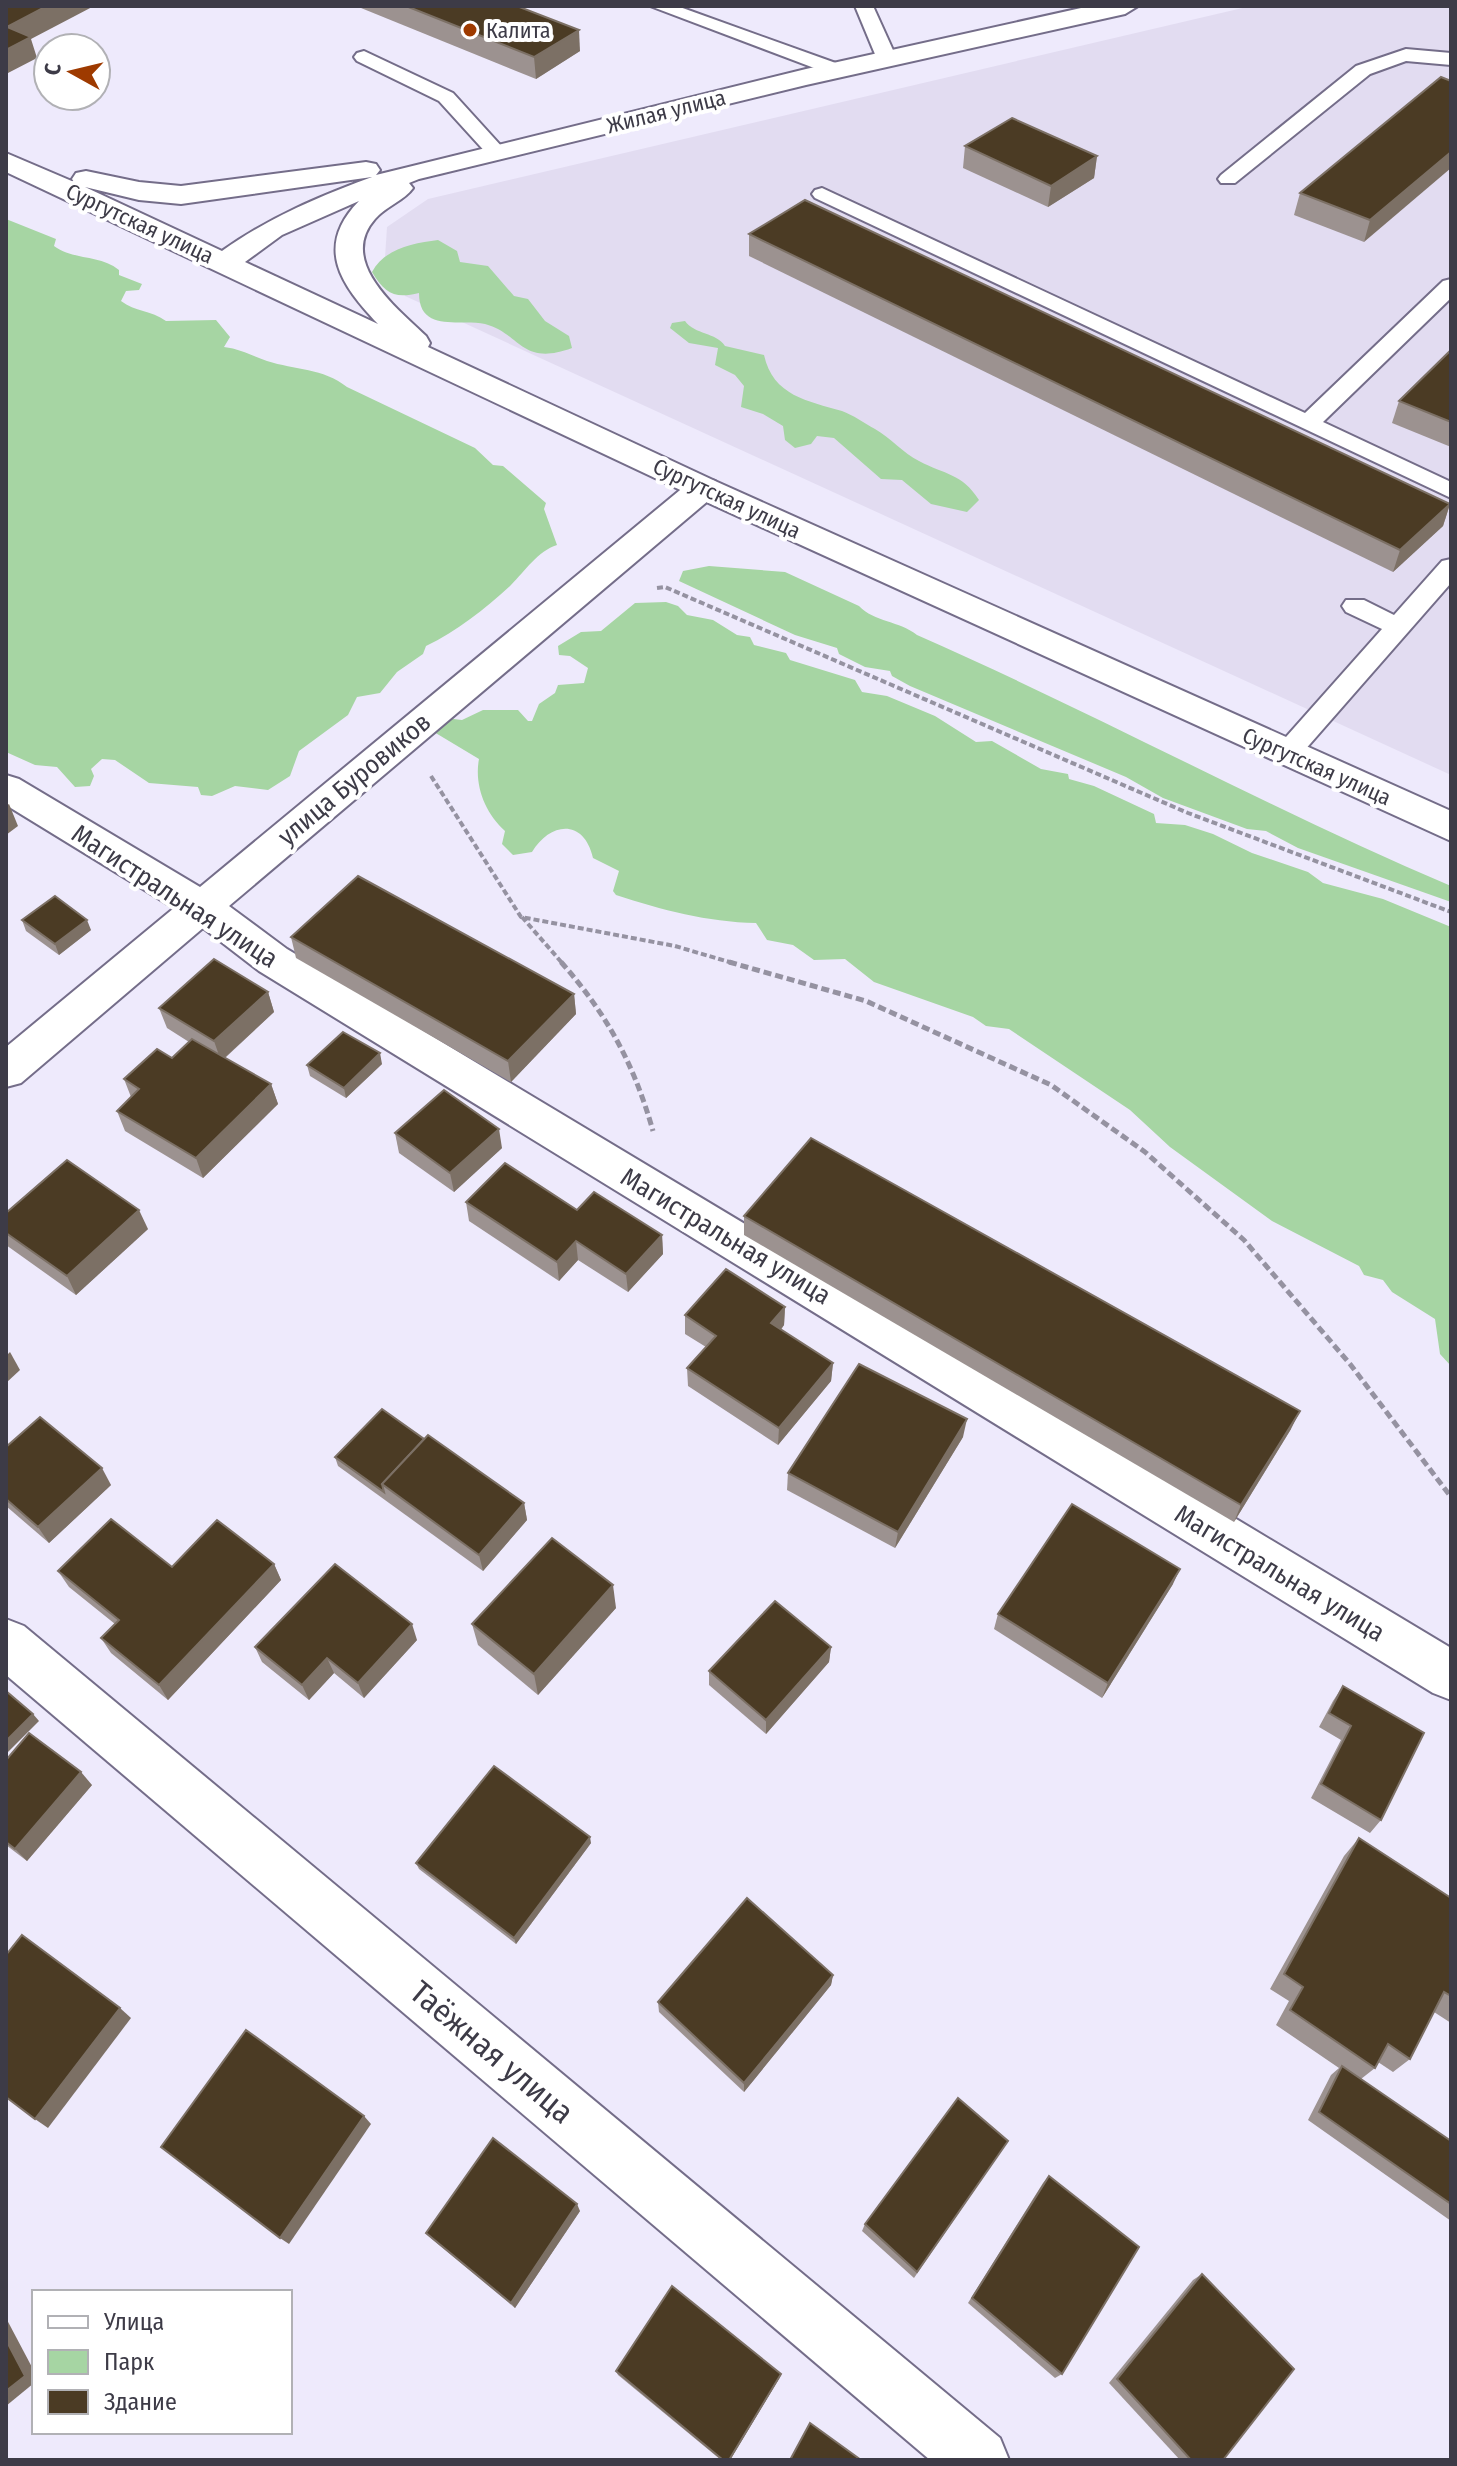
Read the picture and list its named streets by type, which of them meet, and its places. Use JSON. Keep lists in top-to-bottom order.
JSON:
{
  "streets": {
    "main road": [
      "Жилая улица",
      "Сургутская улица",
      "улица Буровиков",
      "Магистральная улица",
      "Таёжная улица"
    ]
  },
  "crossings": [
    ["Жилая улица", "Сургутская улица"],
    ["Сургутская улица", "улица Буровиков"],
    ["улица Буровиков", "Магистральная улица"]
  ],
  "places": ["Калита"],
  "legend": ["Улица", "Парк", "Здание"],
  "north": "left"
}
